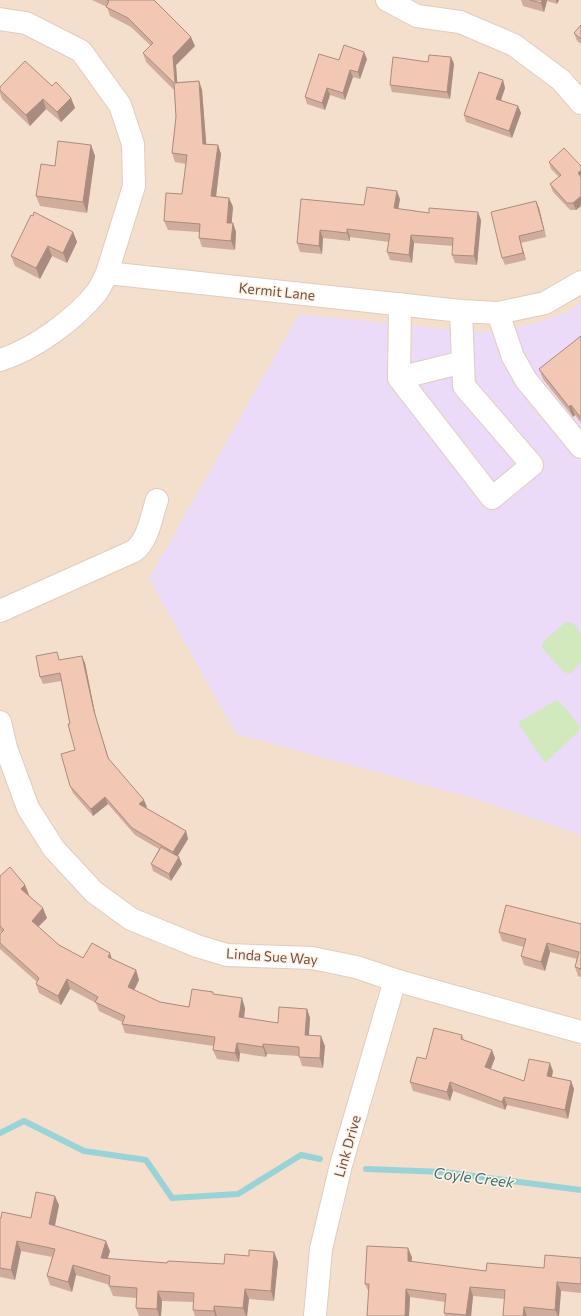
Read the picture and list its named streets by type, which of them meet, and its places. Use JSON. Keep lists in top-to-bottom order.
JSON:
{
  "streets": {
    "street": ["Kermit Lane", "Linda Sue Way", "Link Drive"]
  },
  "crossings": [
    ["Linda Sue Way", "Link Drive"]
  ],
  "water": ["Coyle Creek"]
}
